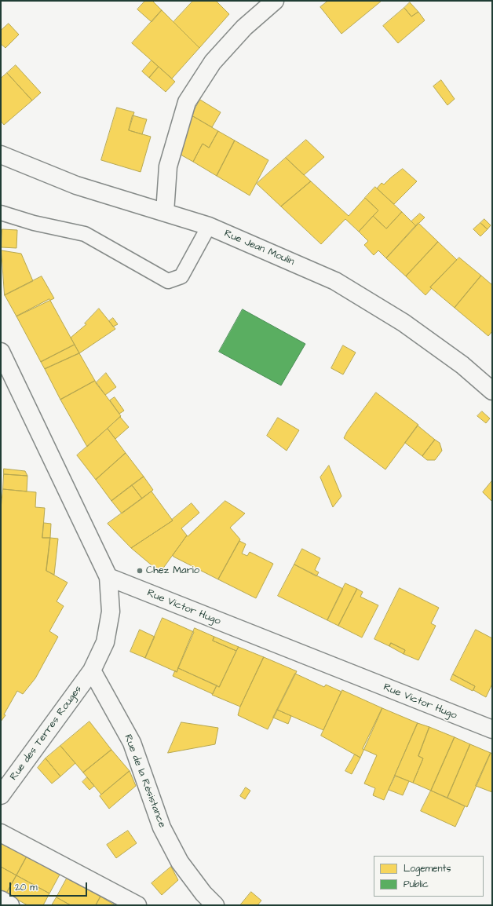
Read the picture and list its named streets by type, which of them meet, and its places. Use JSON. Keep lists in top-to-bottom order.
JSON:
{
  "streets": {
    "street": [
      "Rue Jean Moulin",
      "Rue Victor Hugo",
      "Rue des Terres Rouges",
      "Rue de la Résistance"
    ]
  },
  "crossings": [
    ["Rue des Terres Rouges", "Rue de la Résistance"]
  ],
  "places": ["Chez Mario"],
  "legend": ["Logements", "Public"],
  "scale_bar": "20 m"
}
